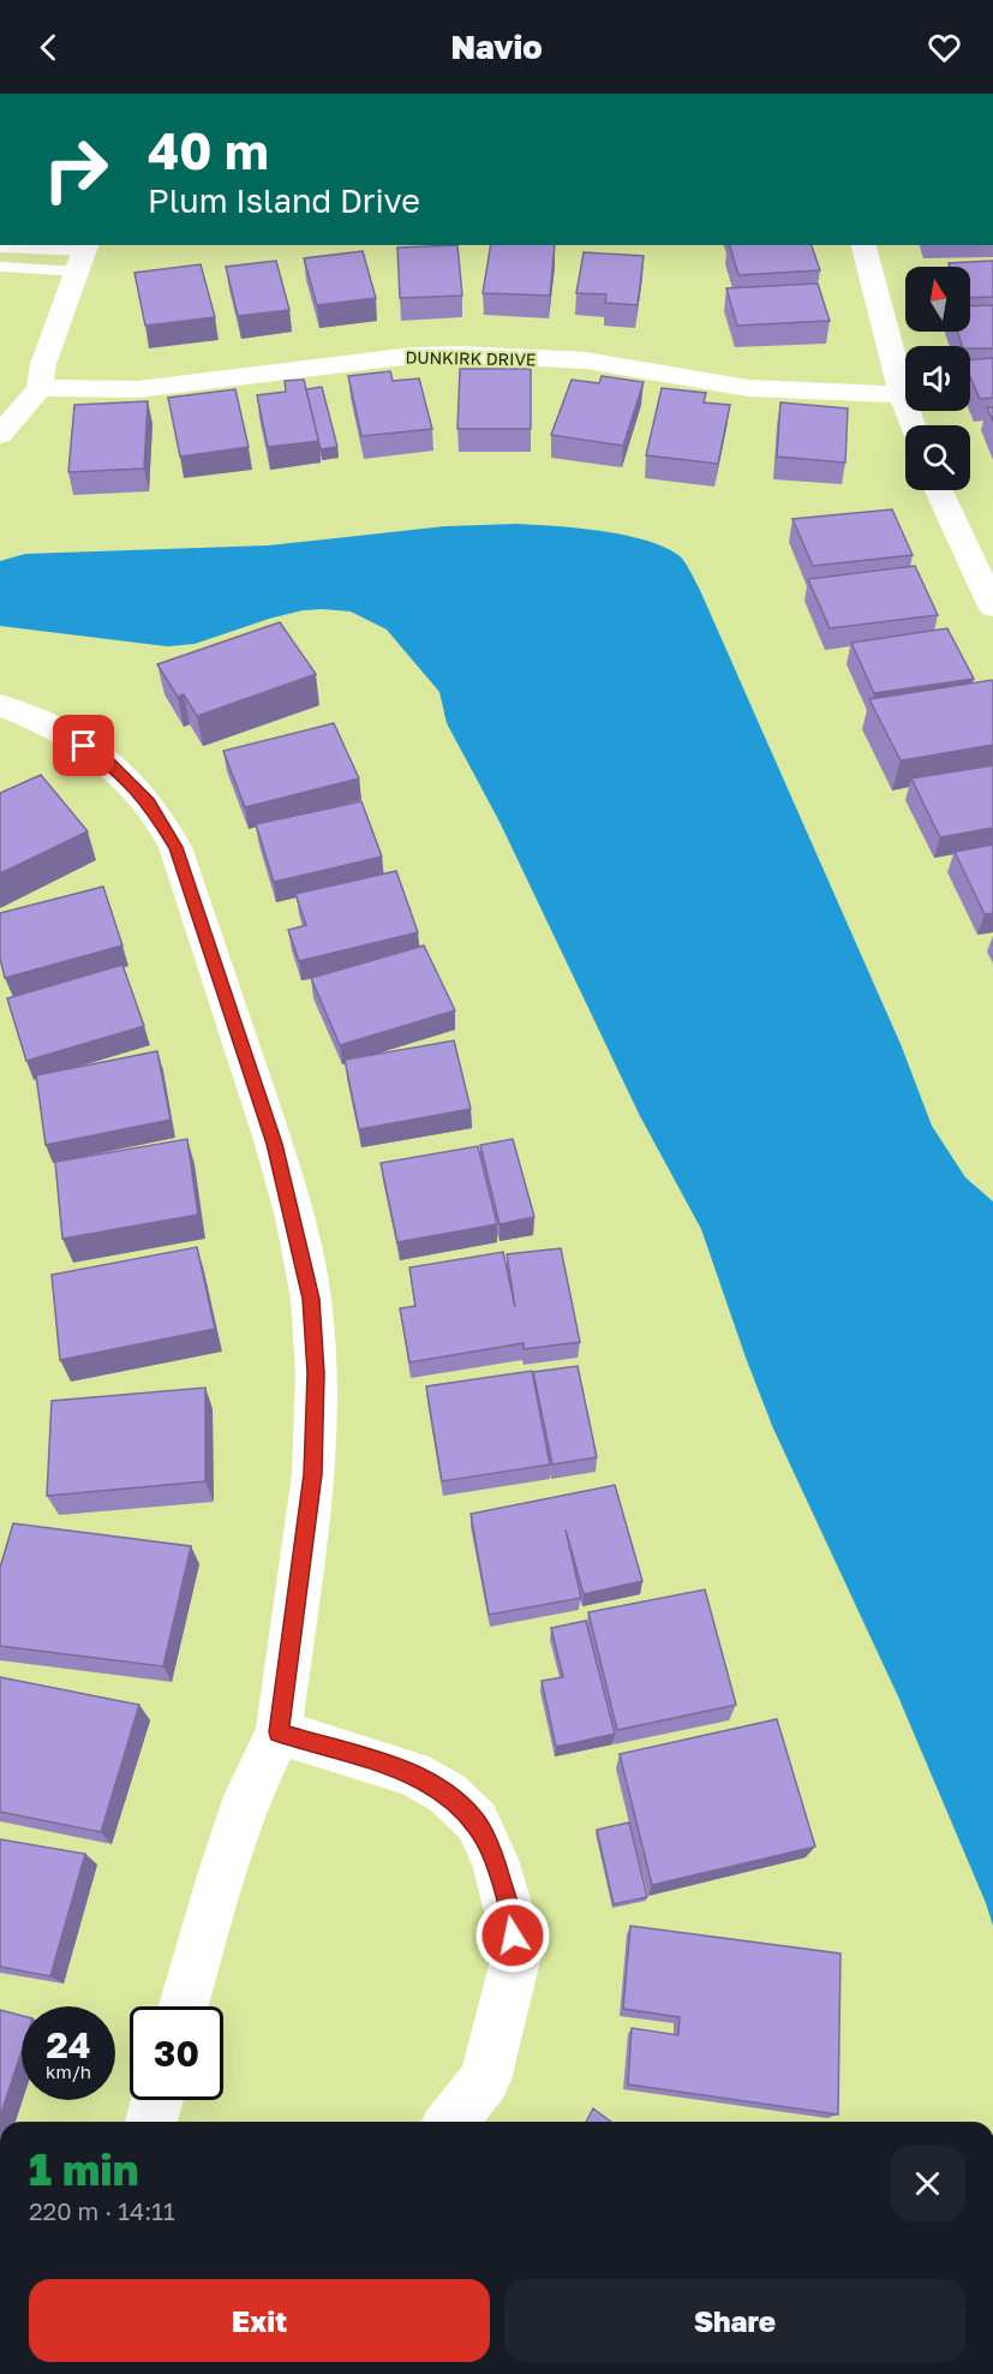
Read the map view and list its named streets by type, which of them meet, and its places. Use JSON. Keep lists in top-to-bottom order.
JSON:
{
  "streets": {
    "street": ["DUNKIRK DRIVE"]
  },
  "north": "top",
  "page": {
    "header": "Navio",
    "turn": ["40 m", "Plum Island Drive"],
    "speed": "24 km/h",
    "limit": "30",
    "heading": ["1 min", "220 m · 14:11"],
    "buttons": ["Exit", "Share"]
  }
}
